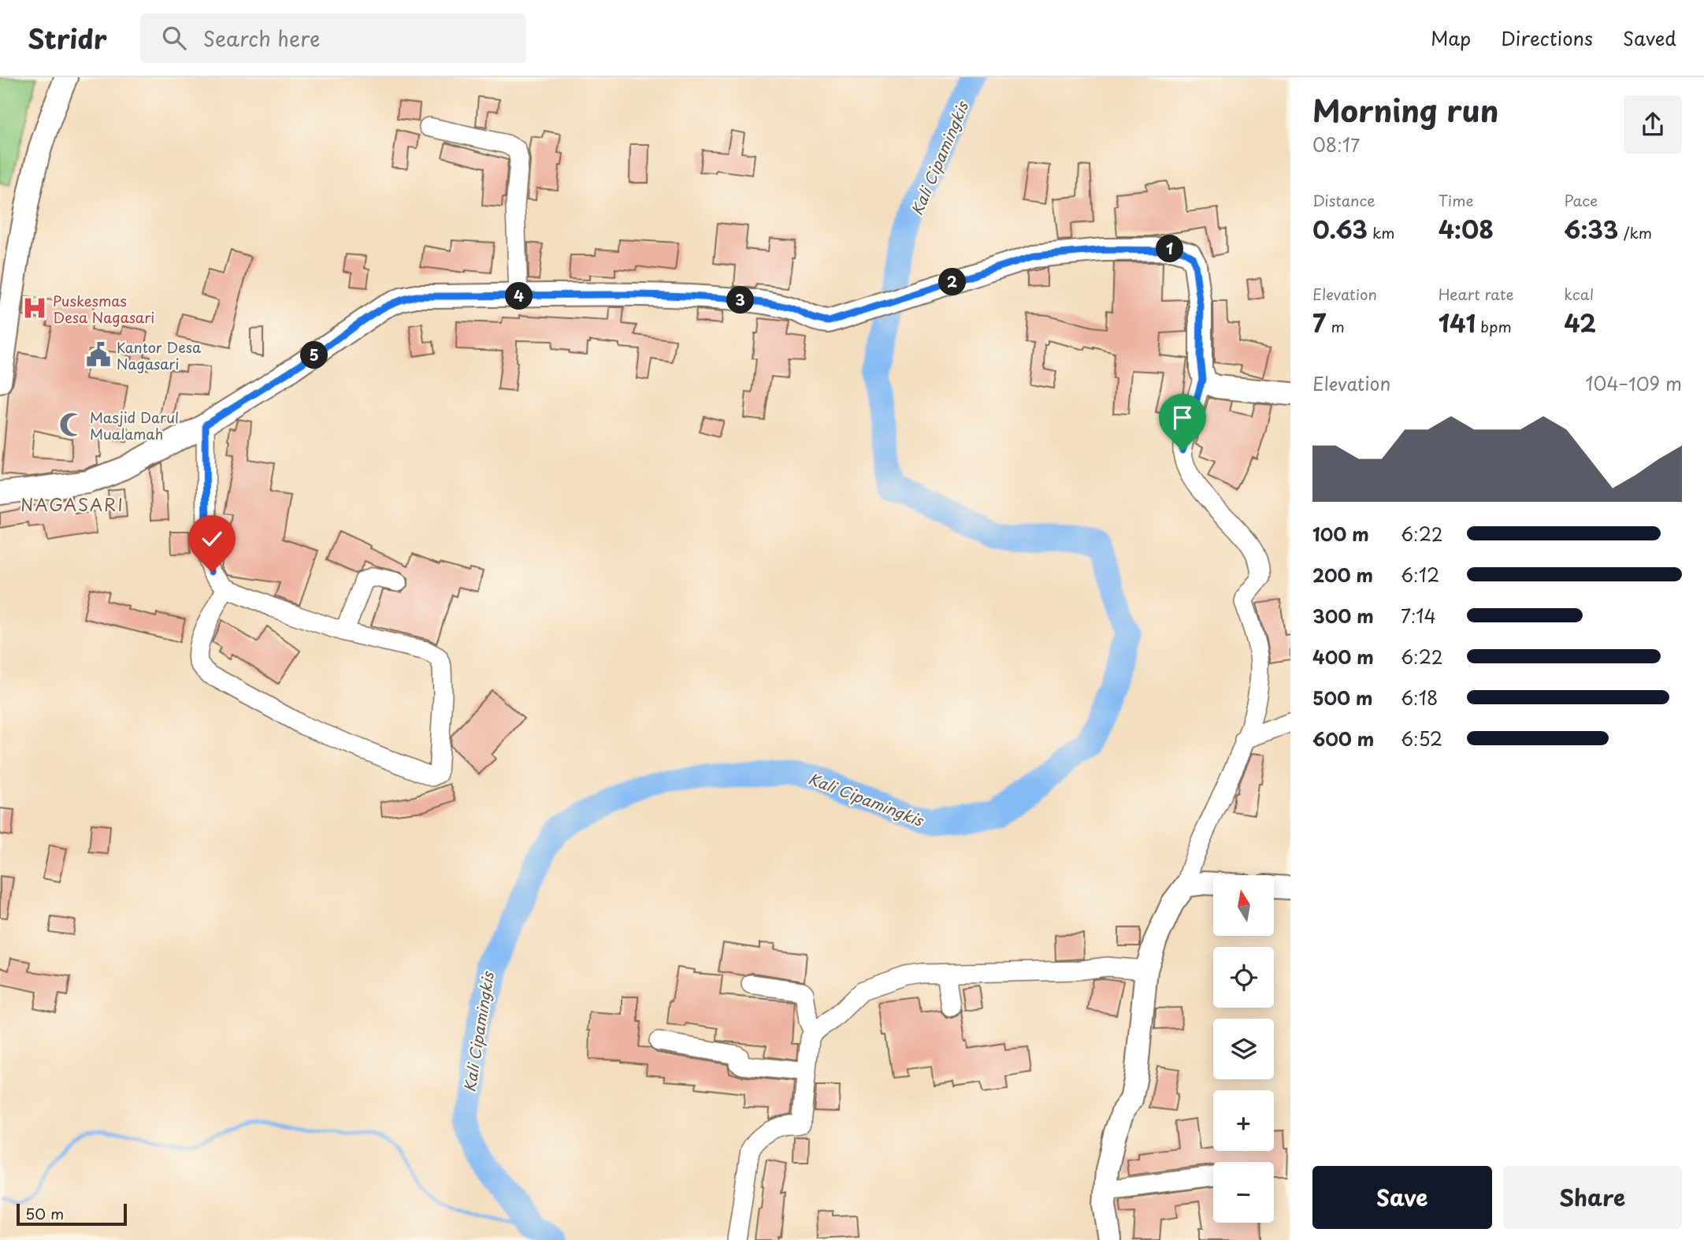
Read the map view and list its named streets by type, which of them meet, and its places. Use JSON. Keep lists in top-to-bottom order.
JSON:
{
  "districts": ["NAGASARI"],
  "water": ["Kali Cipamingkis"],
  "places": {
    "hospital": ["Puskesmas Desa Nagasari"],
    "public building": ["Kantor Desa Nagasari"],
    "mosque": ["Masjid Darul Mualamah"]
  },
  "scale_bar": "50 m",
  "north": "top",
  "page": {
    "header": "Stridr",
    "search": "Search here",
    "nav": ["Map", "Directions", "Saved"],
    "heading": ["Morning run", "08:17"],
    "stats": [
      ["Distance", "0.63 km"],
      ["Time", "4:08"],
      ["Pace", "6:33 /km"],
      ["Elevation", "7 m"],
      ["Heart rate", "141 bpm"],
      ["kcal", "42"]
    ],
    "pins": [
      "1",
      "2",
      "4",
      "3",
      "5"
    ],
    "chart": ["Elevation", "104–109 m"],
    "list": [
      {
        "name": "100 m",
        "note": "6:22"
      },
      {
        "name": "200 m",
        "note": "6:12"
      },
      {
        "name": "300 m",
        "note": "7:14"
      },
      {
        "name": "400 m",
        "note": "6:22"
      },
      {
        "name": "500 m",
        "note": "6:18"
      },
      {
        "name": "600 m",
        "note": "6:52"
      }
    ],
    "map_buttons": ["+", "−"],
    "buttons": ["Save", "Share"],
    "scale": "50 m"
  }
}
